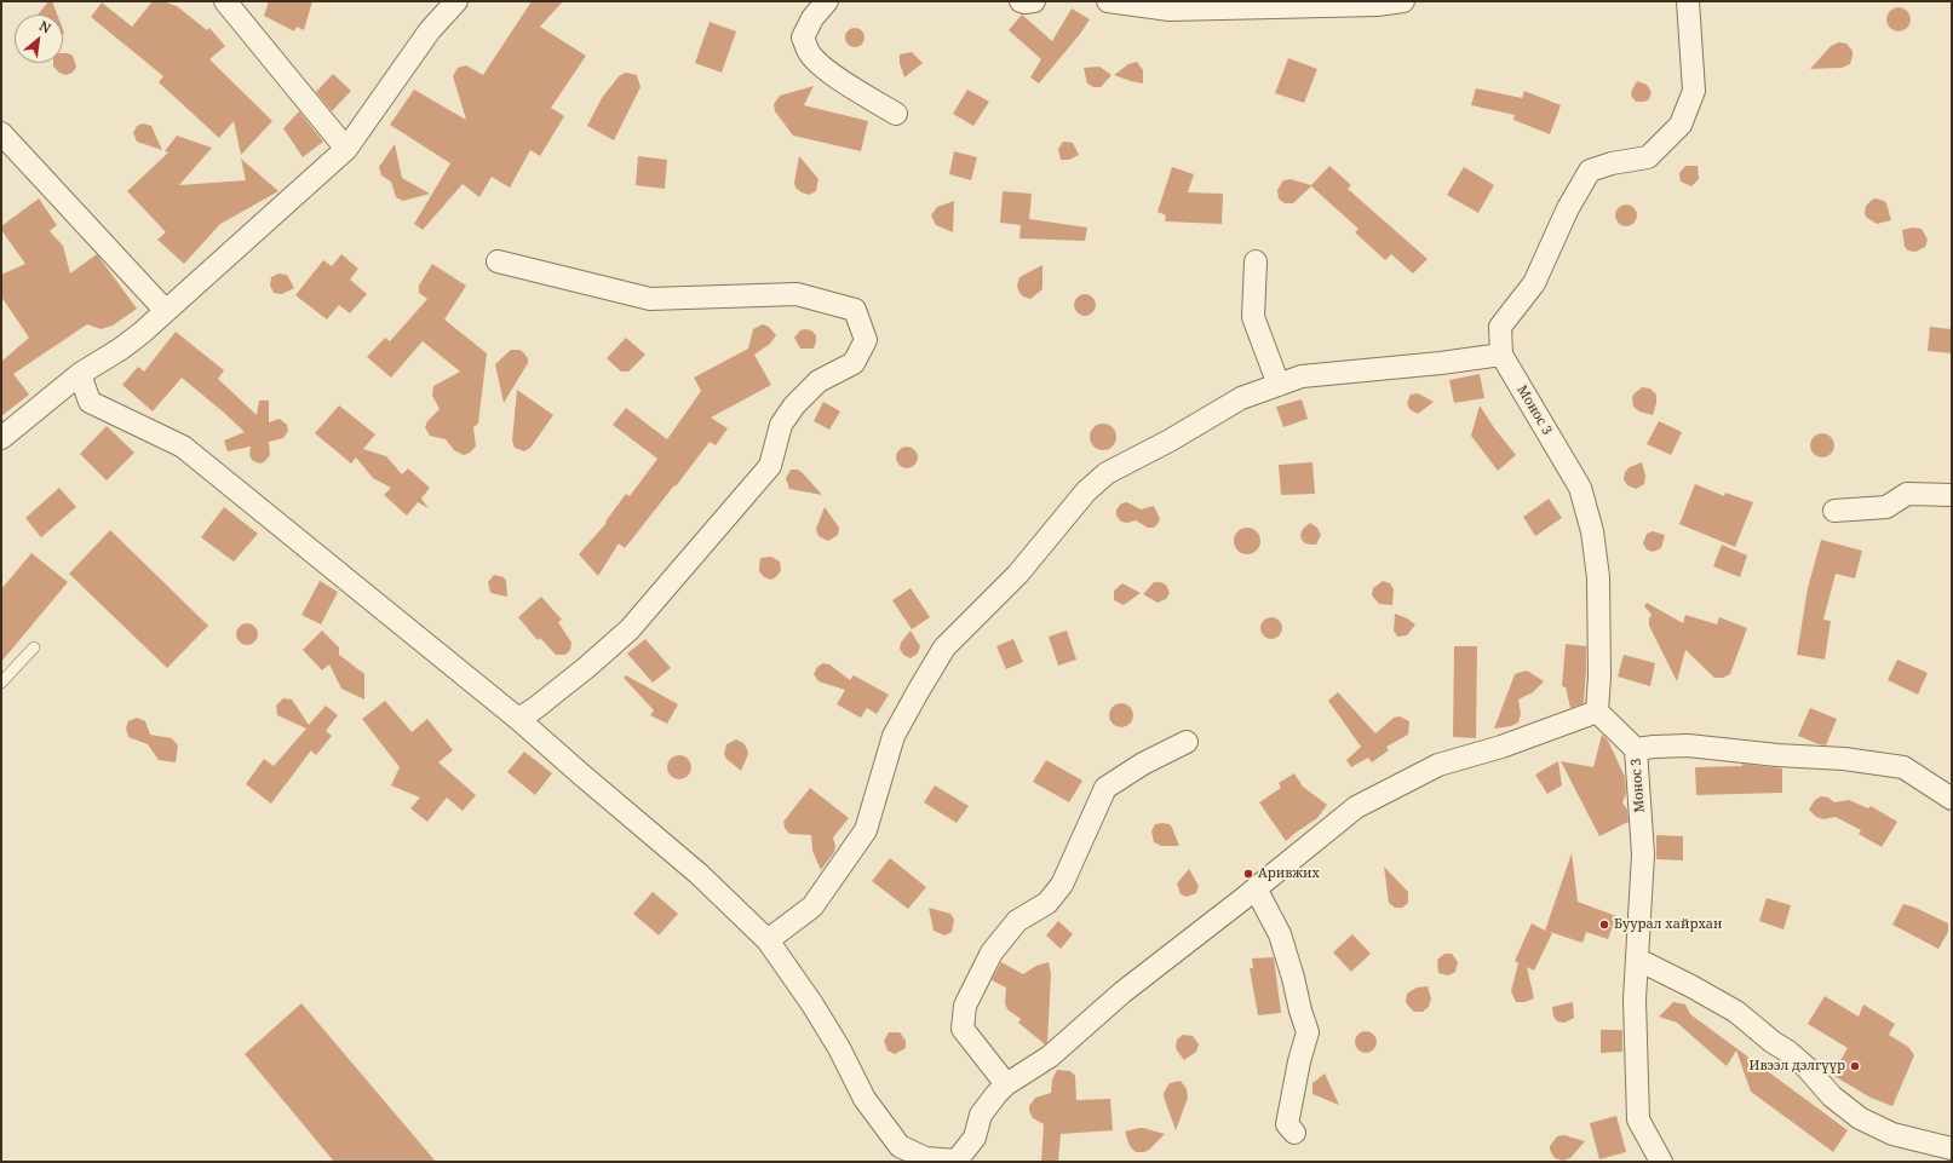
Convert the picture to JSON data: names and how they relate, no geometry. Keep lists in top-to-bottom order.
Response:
{
  "streets": {
    "street": ["Монос 3"]
  },
  "places": ["Аривжих", "Буурал хайрхан", "Ивээл дэлгүүр"],
  "north": "top right"
}
